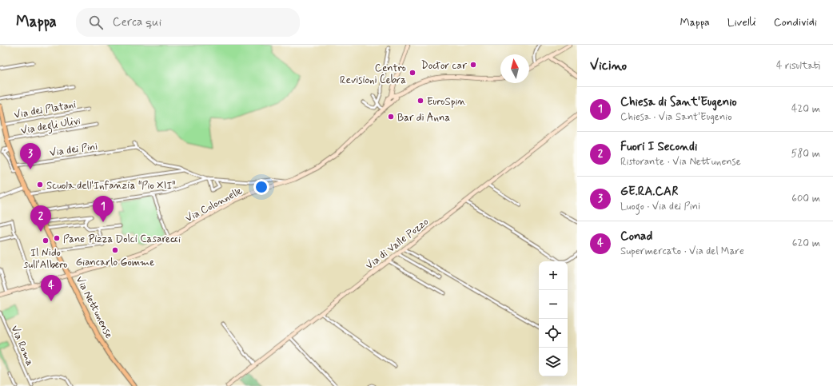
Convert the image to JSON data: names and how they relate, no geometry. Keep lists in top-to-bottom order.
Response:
{
  "streets": {
    "main road": ["Via Colonnelle", "Via di Valle Pozzo", "Via Nettunense"],
    "street": [
      "Via dei Platani",
      "Via degli Ulivi",
      "Via dei Pini",
      "Via Roma"
    ]
  },
  "crossings": [
    ["Via dei Platani", "Via Nettunense"],
    ["Via degli Ulivi", "Via Nettunense"],
    ["Via dei Pini", "Via Nettunense"],
    ["Via Colonnelle", "Via Nettunense"]
  ],
  "places": [
    "Doctor car",
    "Centro Revisioni Cebra",
    "EuroSpin",
    "Bar di Anna",
    "Scuola dell'Infanzia \"Pio XII\"",
    "Pane Pizza Dolci Casarecci",
    "Il Nido sull'Albero",
    "Giancarlo Gomme"
  ],
  "north": "top",
  "page": {
    "header": "Mappa",
    "search": "Cerca qui",
    "nav": ["Mappa", "Livelli", "Condividi"],
    "heading": ["Vicino", "4 risultati"],
    "list": [
      {
        "mark": "1",
        "name": "Chiesa di Sant'Eugenio",
        "note": "Chiesa · Via Sant'Eugenio",
        "value": "420 m"
      },
      {
        "mark": "2",
        "name": "Fuori I Secondi",
        "note": "Ristorante · Via Nettunense",
        "value": "580 m"
      },
      {
        "mark": "3",
        "name": "GE.RA.CAR",
        "note": "Luogo · Via dei Pini",
        "value": "600 m"
      },
      {
        "mark": "4",
        "name": "Conad",
        "note": "Supermercato · Via del Mare",
        "value": "620 m"
      }
    ],
    "pins": [
      "3",
      "1",
      "2",
      "4"
    ],
    "map_buttons": ["+", "−"]
  }
}
